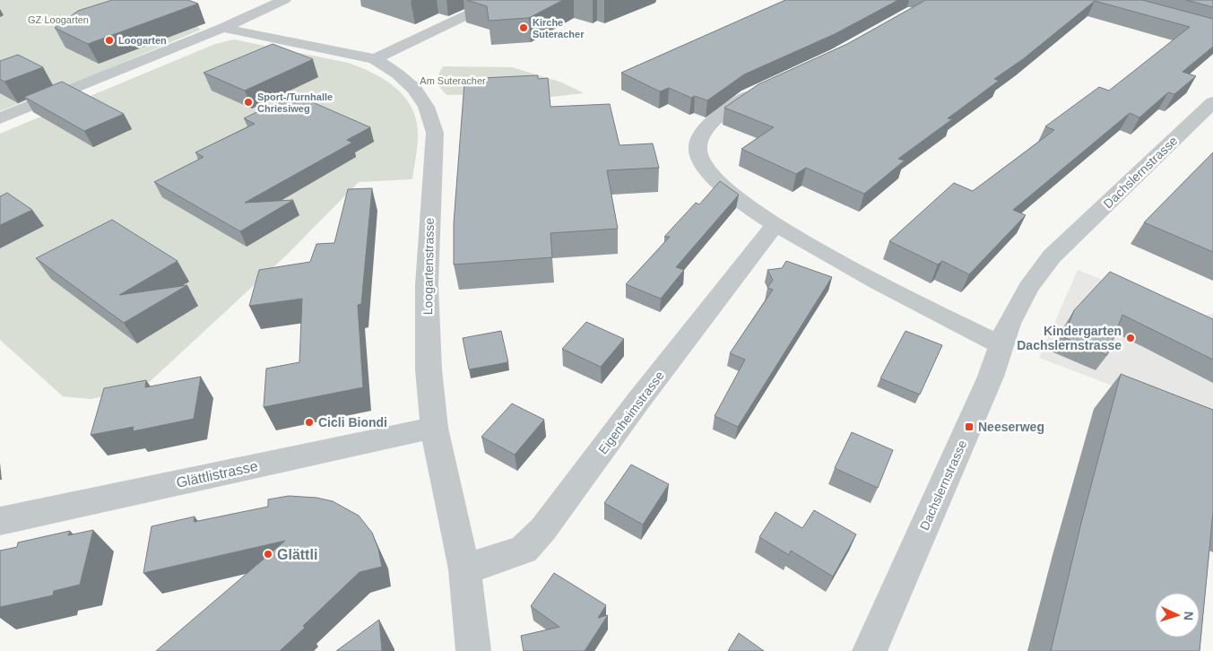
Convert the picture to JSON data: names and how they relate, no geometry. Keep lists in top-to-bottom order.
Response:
{
  "streets": {
    "street": [
      "Dachslernstrasse",
      "Loogartenstrasse",
      "Eigenheimstrasse",
      "Glättlistrasse"
    ]
  },
  "crossings": [
    ["Loogartenstrasse", "Eigenheimstrasse"],
    ["Loogartenstrasse", "Glättlistrasse"]
  ],
  "parks": ["GZ Loogarten", "Am Suteracher"],
  "places": {
    "other": [
      "Kirche Suteracher",
      "Loogarten",
      "Sport-/Turnhalle Chriesiweg",
      "Kindergarten Dachslernstrasse",
      "Cicli Biondi",
      "Glättli"
    ],
    "transit": ["Neeserweg"]
  },
  "north": "right"
}
